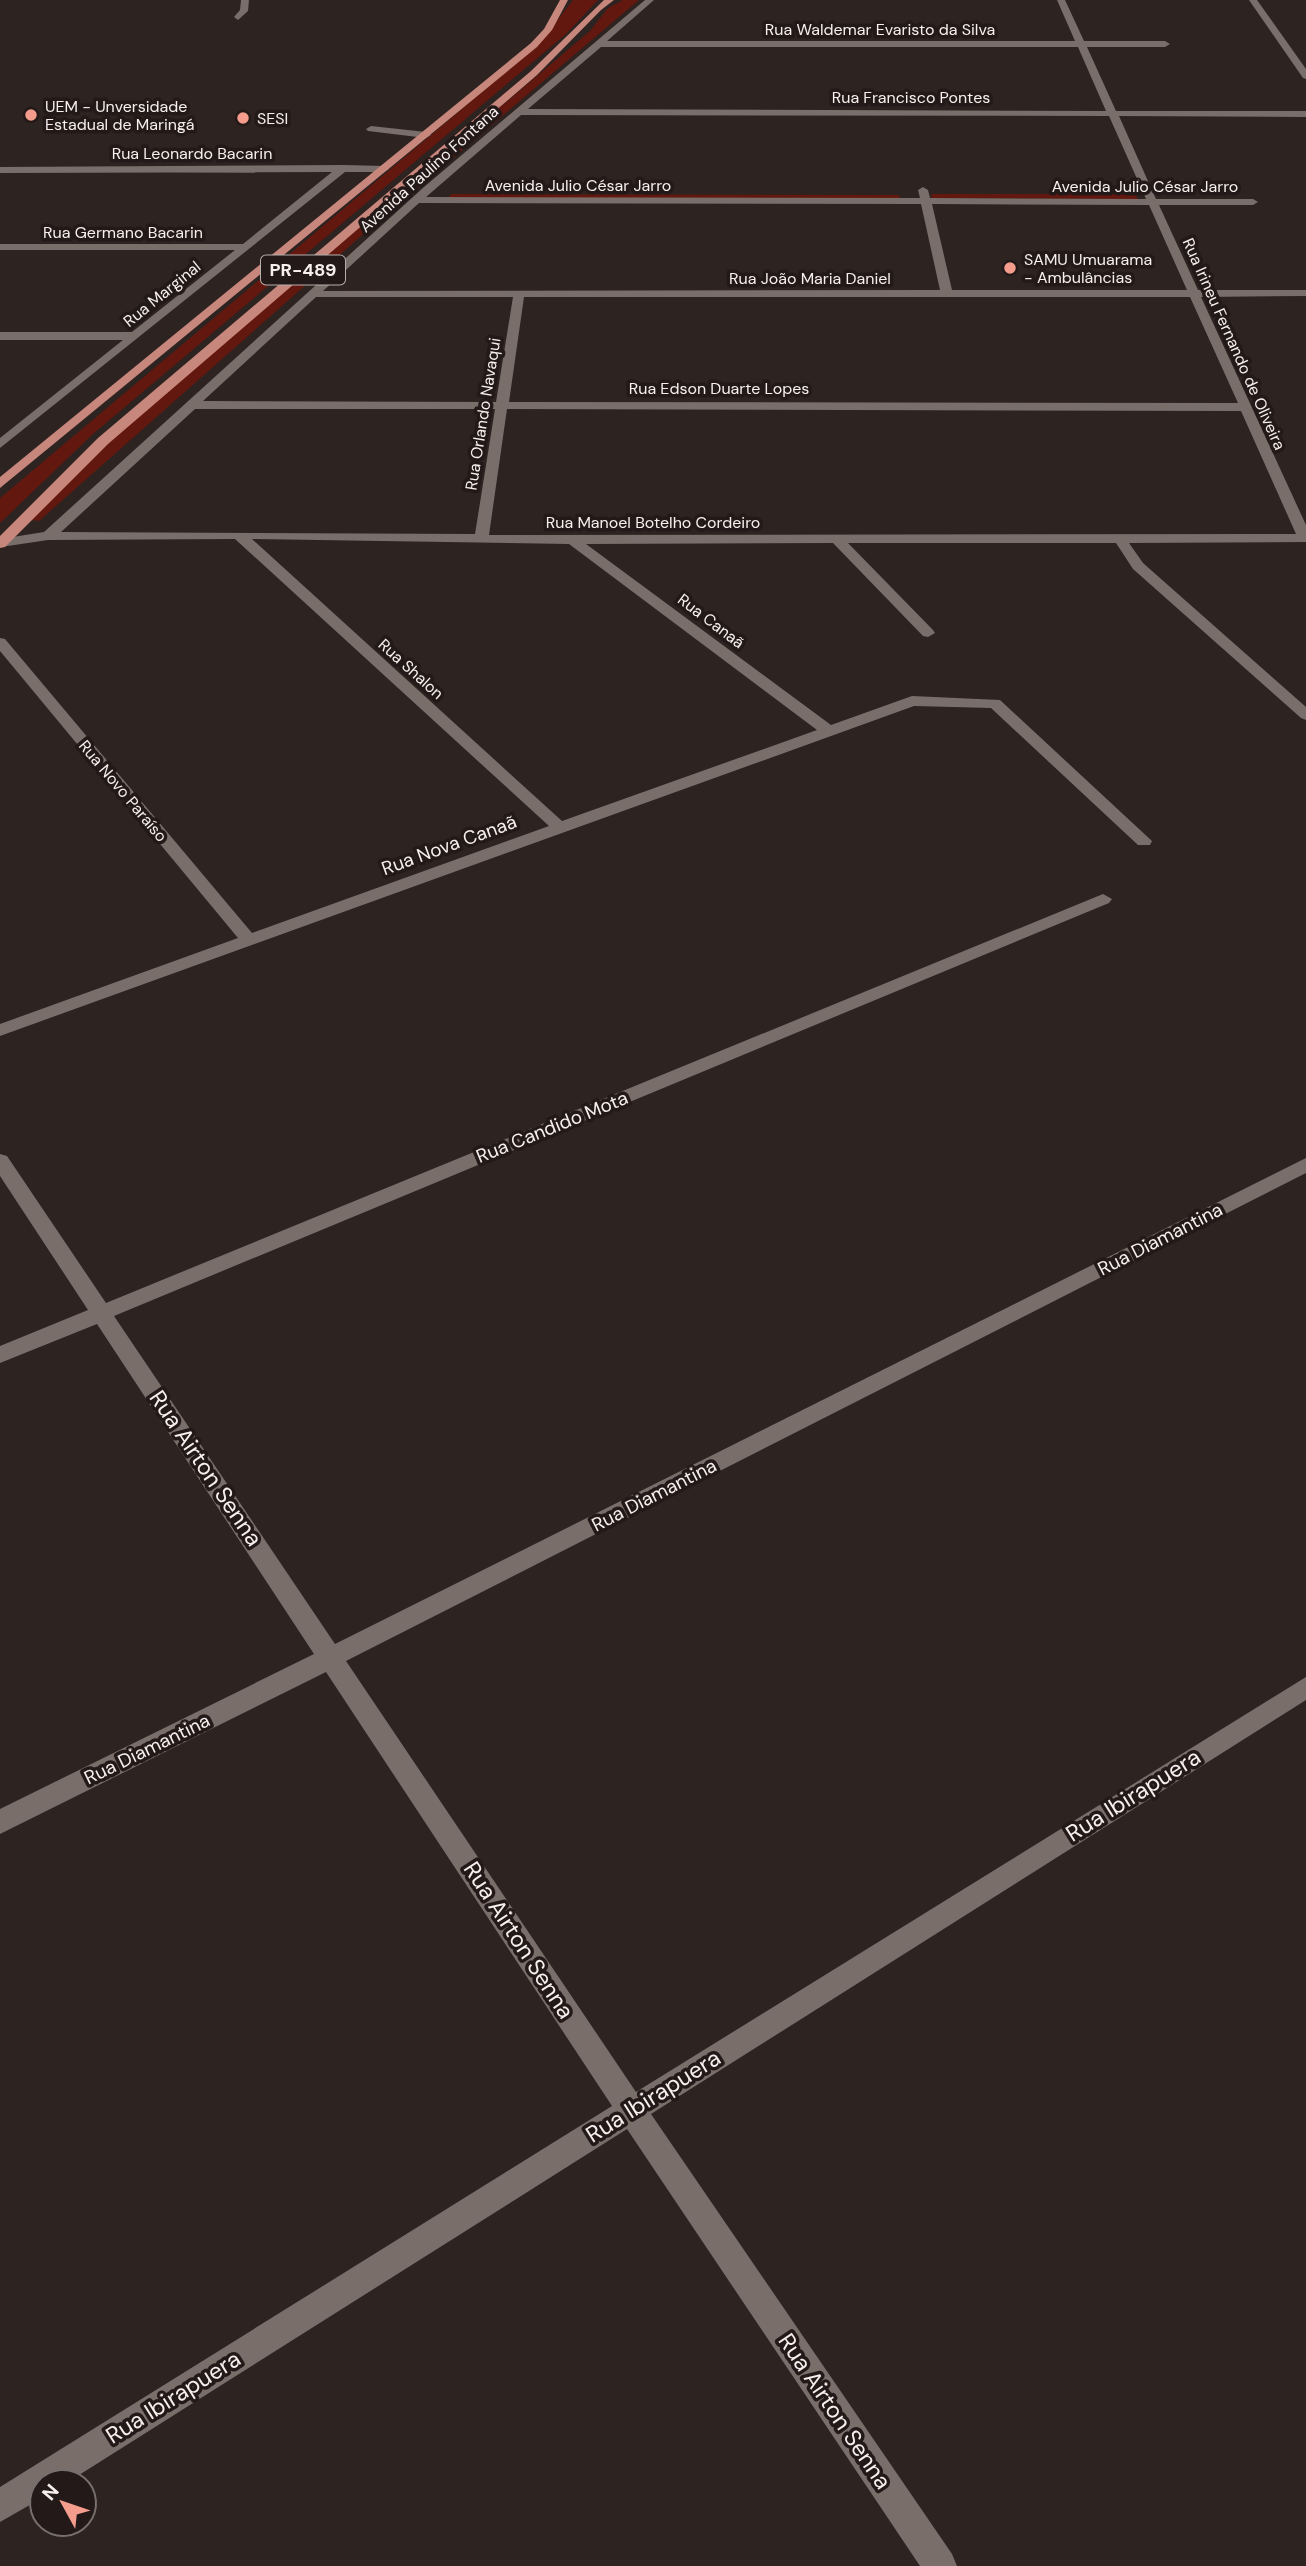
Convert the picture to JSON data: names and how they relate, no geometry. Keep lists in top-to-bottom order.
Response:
{
  "streets": {
    "main road": ["PR-489"],
    "street": [
      "Rua Waldemar Evaristo da Silva",
      "Rua Francisco Pontes",
      "Rua Leonardo Bacarin",
      "Avenida Paulino Fontana",
      "Avenida Julio César Jarro",
      "Rua Germano Bacarin",
      "Rua João Maria Daniel",
      "Rua Marginal",
      "Rua Irineu Fernando de Oliveira",
      "Rua Edson Duarte Lopes",
      "Rua Orlando Navaqui",
      "Rua Manoel Botelho Cordeiro",
      "Rua Canaã",
      "Rua Shalon",
      "Rua Novo Paraíso",
      "Rua Nova Canaã",
      "Rua Candido Mota",
      "Rua Diamantina",
      "Rua Airton Senna",
      "Rua Ibirapuera"
    ]
  },
  "crossings": [
    ["Rua Waldemar Evaristo da Silva", "Avenida Paulino Fontana"],
    ["Rua Waldemar Evaristo da Silva", "Rua Irineu Fernando de Oliveira"],
    ["Rua Francisco Pontes", "Avenida Paulino Fontana"],
    ["Rua Francisco Pontes", "Rua Irineu Fernando de Oliveira"],
    ["Rua Leonardo Bacarin", "PR-489"],
    ["Rua Leonardo Bacarin", "Rua Marginal"],
    ["Avenida Paulino Fontana", "Avenida Julio César Jarro"],
    ["Avenida Paulino Fontana", "Rua João Maria Daniel"],
    ["Avenida Paulino Fontana", "Rua Edson Duarte Lopes"],
    ["Avenida Paulino Fontana", "Rua Manoel Botelho Cordeiro"],
    ["Avenida Julio César Jarro", "Rua Irineu Fernando de Oliveira"],
    ["Rua Germano Bacarin", "Rua Marginal"],
    ["PR-489", "Rua Manoel Botelho Cordeiro"],
    ["Rua João Maria Daniel", "Rua Irineu Fernando de Oliveira"],
    ["Rua João Maria Daniel", "Rua Orlando Navaqui"],
    ["Rua Irineu Fernando de Oliveira", "Rua Edson Duarte Lopes"],
    ["Rua Irineu Fernando de Oliveira", "Rua Manoel Botelho Cordeiro"],
    ["Rua Edson Duarte Lopes", "Rua Orlando Navaqui"],
    ["Rua Orlando Navaqui", "Rua Manoel Botelho Cordeiro"],
    ["Rua Manoel Botelho Cordeiro", "Rua Canaã"],
    ["Rua Manoel Botelho Cordeiro", "Rua Shalon"],
    ["Rua Canaã", "Rua Nova Canaã"],
    ["Rua Shalon", "Rua Nova Canaã"],
    ["Rua Novo Paraíso", "Rua Nova Canaã"],
    ["Rua Candido Mota", "Rua Airton Senna"],
    ["Rua Diamantina", "Rua Airton Senna"],
    ["Rua Airton Senna", "Rua Ibirapuera"]
  ],
  "places": ["UEM - Unversidade Estadual de Maringá", "SESI", "SAMU Umuarama - Ambulâncias"],
  "north": "top left"
}
